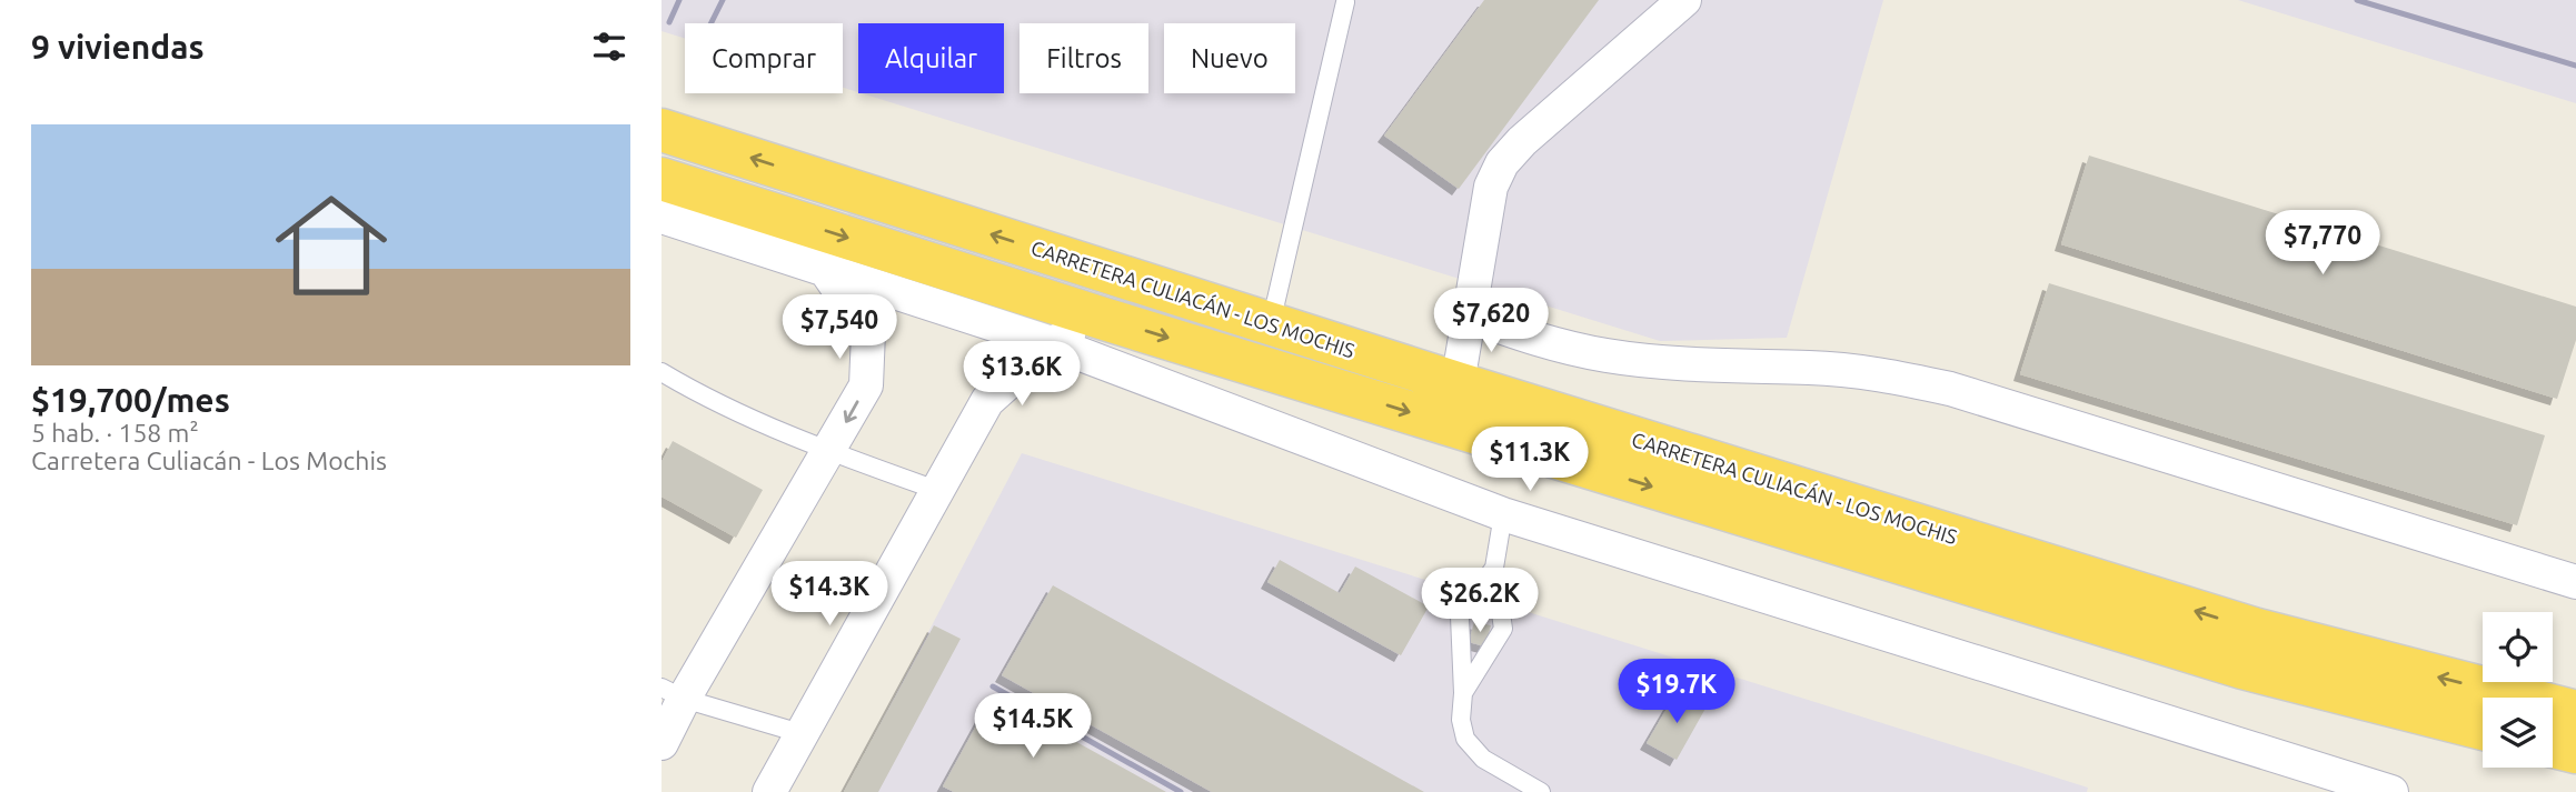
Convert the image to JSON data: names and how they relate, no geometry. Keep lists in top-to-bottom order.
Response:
{
  "streets": {
    "highway": ["CARRETERA CULIACÁN - LOS MOCHIS"]
  },
  "page": {
    "heading": "9 viviendas",
    "chip": [
      "Comprar",
      "Alquilar",
      "Filtros",
      "Nuevo"
    ],
    "list": [
      {
        "name": "$19,700/mes",
        "note": "5 hab. · 158 m² · Carretera Culiacán - Los Mochis"
      }
    ],
    "price": [
      "$7,770",
      "$7,620",
      "$7,540",
      "$13.6K",
      "$11.3K",
      "$14.3K",
      "$26.2K",
      "$19.7K",
      "$14.5K"
    ]
  }
}
